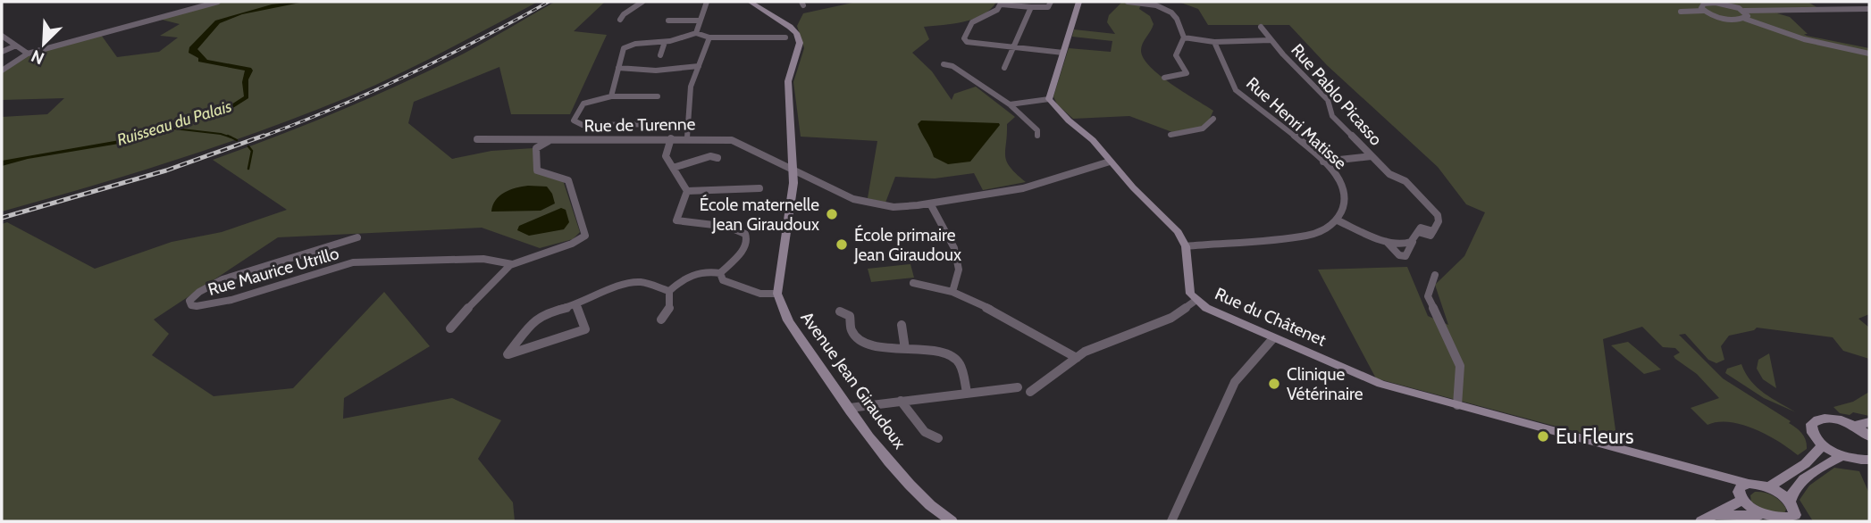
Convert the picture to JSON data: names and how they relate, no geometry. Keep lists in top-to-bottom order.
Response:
{
  "streets": {
    "street": [
      "Rue Pablo Picasso",
      "Rue Henri Matisse",
      "Rue de Turenne",
      "Rue Maurice Utrillo",
      "Rue du Châtenet",
      "Avenue Jean Giraudoux"
    ]
  },
  "water": ["Ruisseau du Palais"],
  "places": [
    "École maternelle Jean Giraudoux",
    "École primaire Jean Giraudoux",
    "Clinique Vétérinaire",
    "Eu Fleurs"
  ],
  "north": "bottom left"
}
